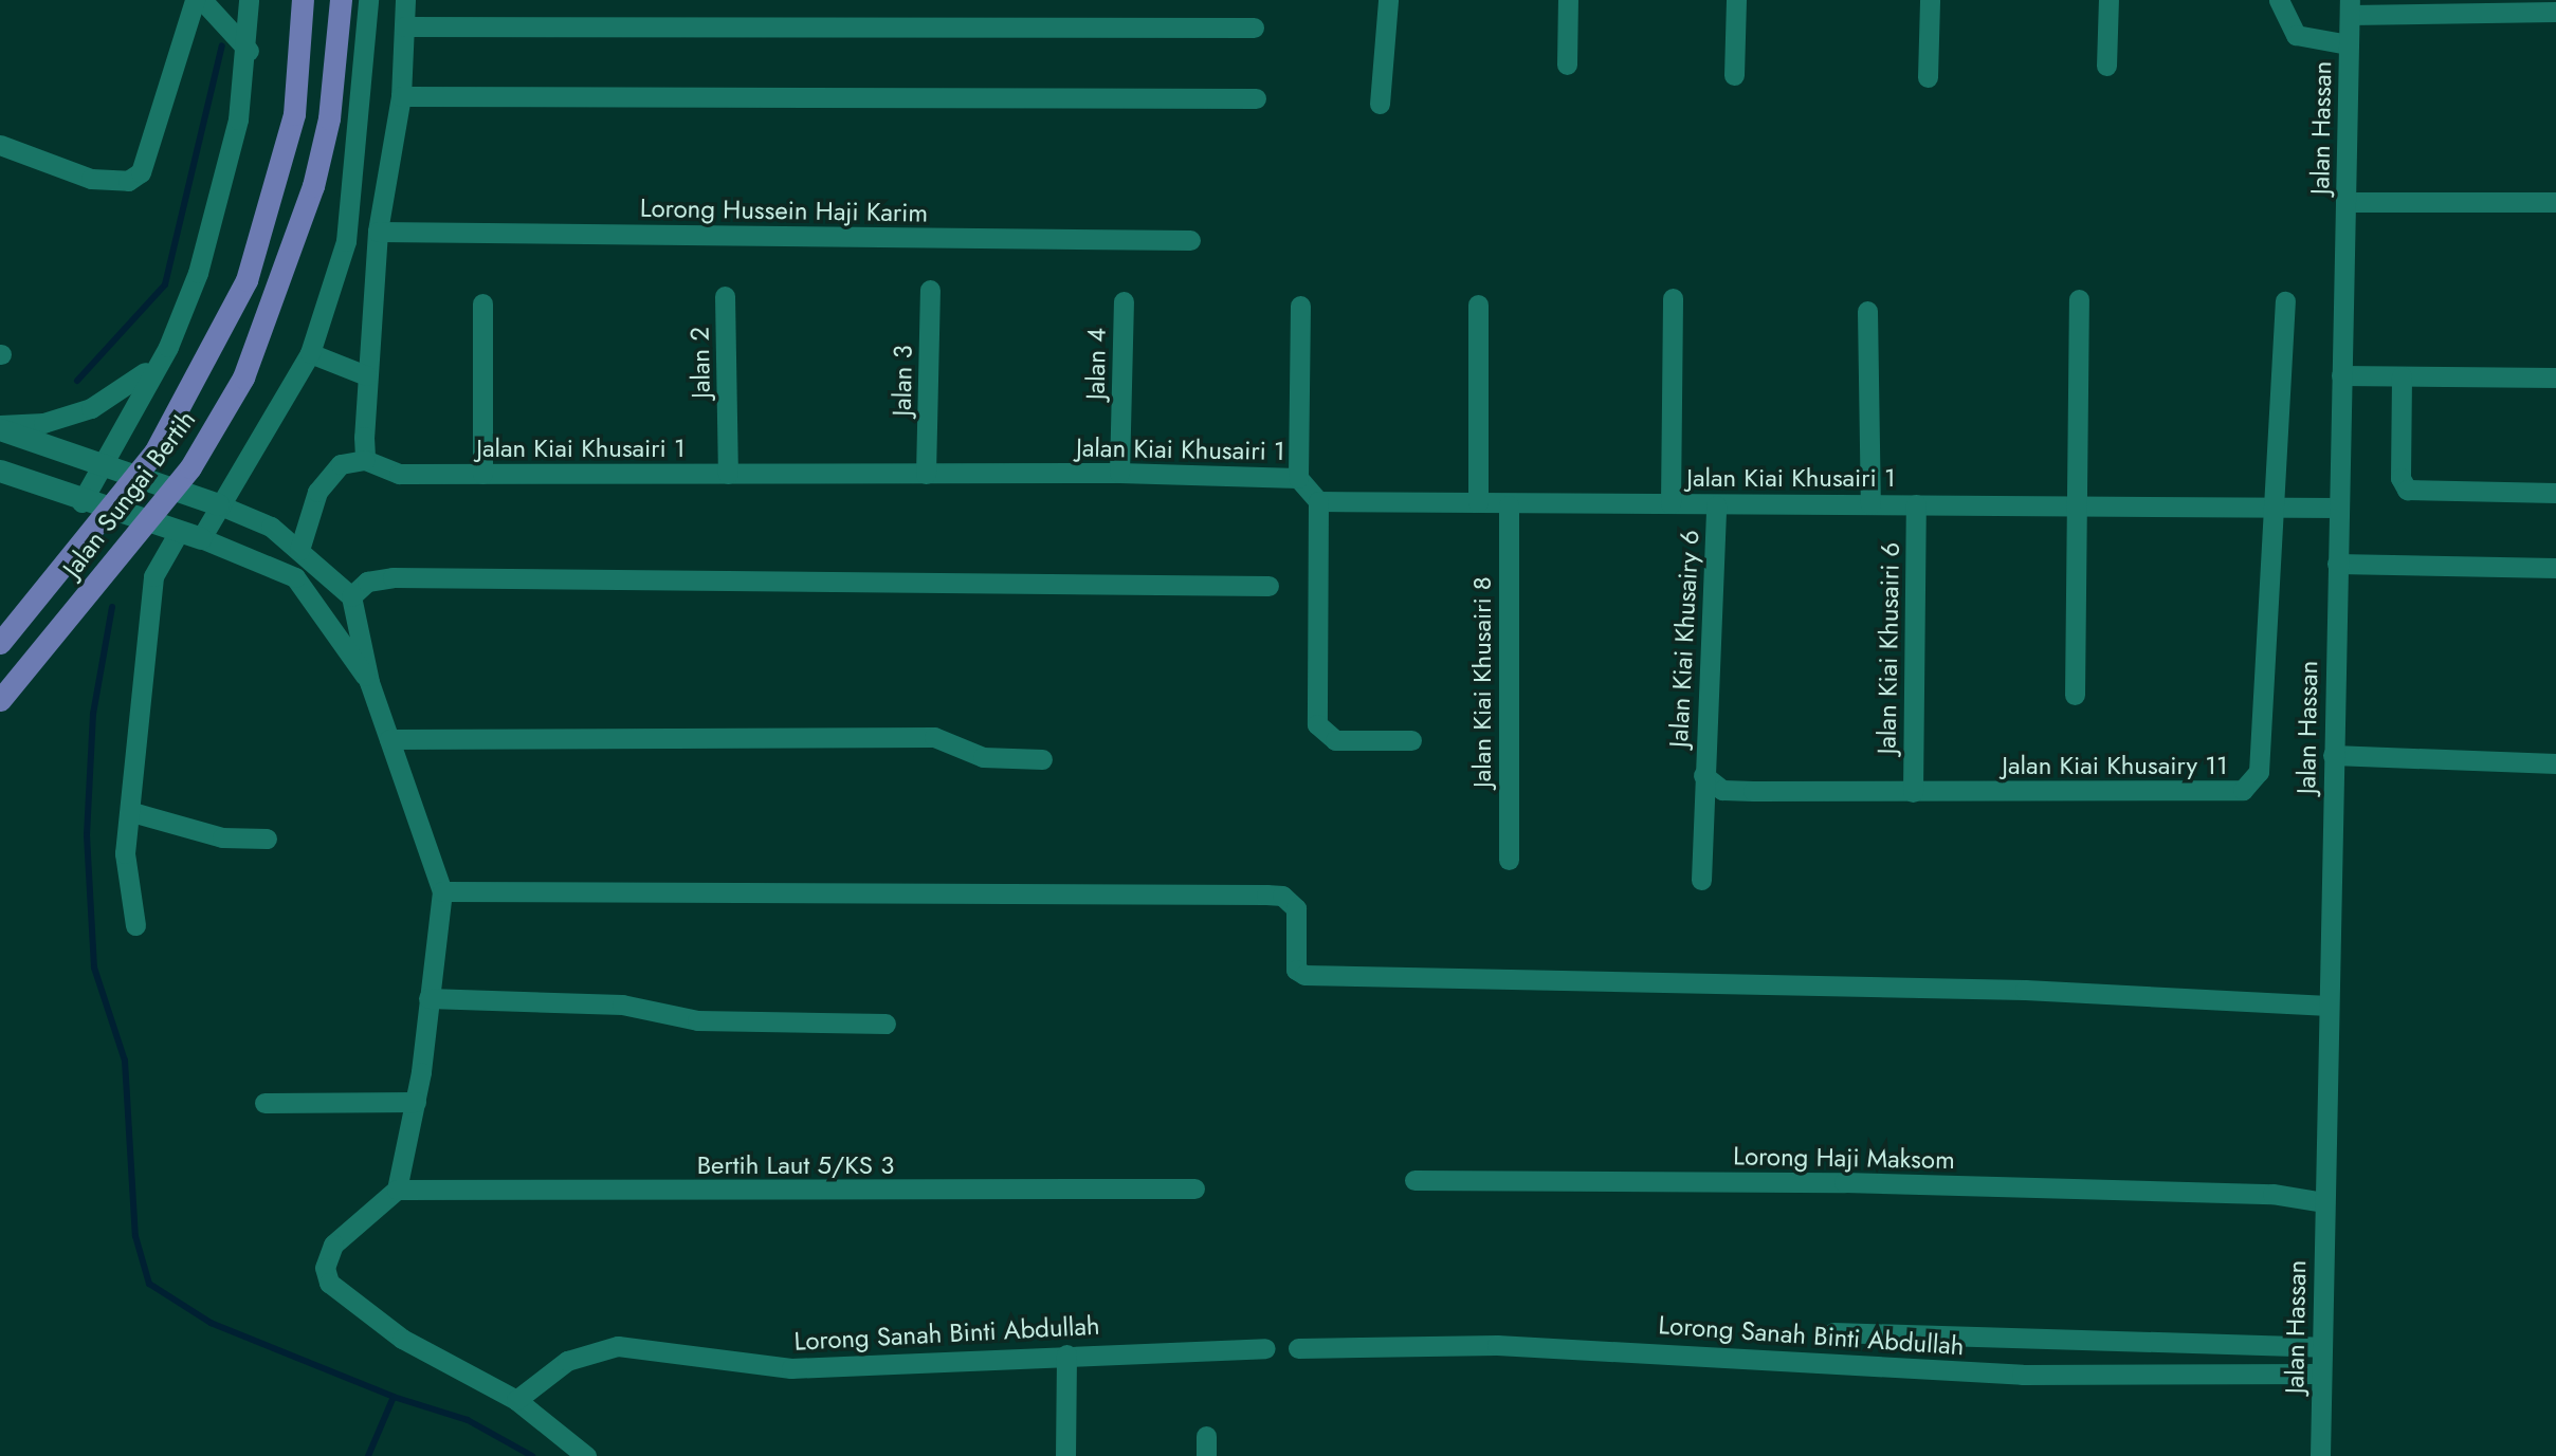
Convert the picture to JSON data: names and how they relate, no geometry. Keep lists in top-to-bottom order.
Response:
{
  "streets": {
    "main road": ["Jalan Sungai Bertih"],
    "street": [
      "Jalan Hassan",
      "Lorong Hussein Haji Karim",
      "Jalan 2",
      "Jalan 4",
      "Jalan 3",
      "Jalan Kiai Khusairi 1",
      "Jalan Kiai Khusairy 6",
      "Jalan Kiai Khusairi 6",
      "Jalan Kiai Khusairi 8",
      "Jalan Kiai Khusairy 11",
      "Lorong Haji Maksom",
      "Bertih Laut 5/KS 3",
      "Lorong Sanah Binti Abdullah"
    ]
  },
  "crossings": [
    ["Jalan Hassan", "Jalan Kiai Khusairi 1"],
    ["Jalan Hassan", "Lorong Haji Maksom"],
    ["Jalan Hassan", "Lorong Sanah Binti Abdullah"],
    ["Jalan 2", "Jalan Kiai Khusairi 1"],
    ["Jalan 4", "Jalan Kiai Khusairi 1"],
    ["Jalan 3", "Jalan Kiai Khusairi 1"],
    ["Jalan Kiai Khusairi 1", "Jalan Kiai Khusairy 6"],
    ["Jalan Kiai Khusairi 1", "Jalan Kiai Khusairi 6"],
    ["Jalan Kiai Khusairi 1", "Jalan Kiai Khusairi 8"],
    ["Jalan Kiai Khusairi 1", "Jalan Kiai Khusairy 11"],
    ["Jalan Kiai Khusairy 6", "Jalan Kiai Khusairy 11"],
    ["Jalan Kiai Khusairi 6", "Jalan Kiai Khusairy 11"]
  ]
}
